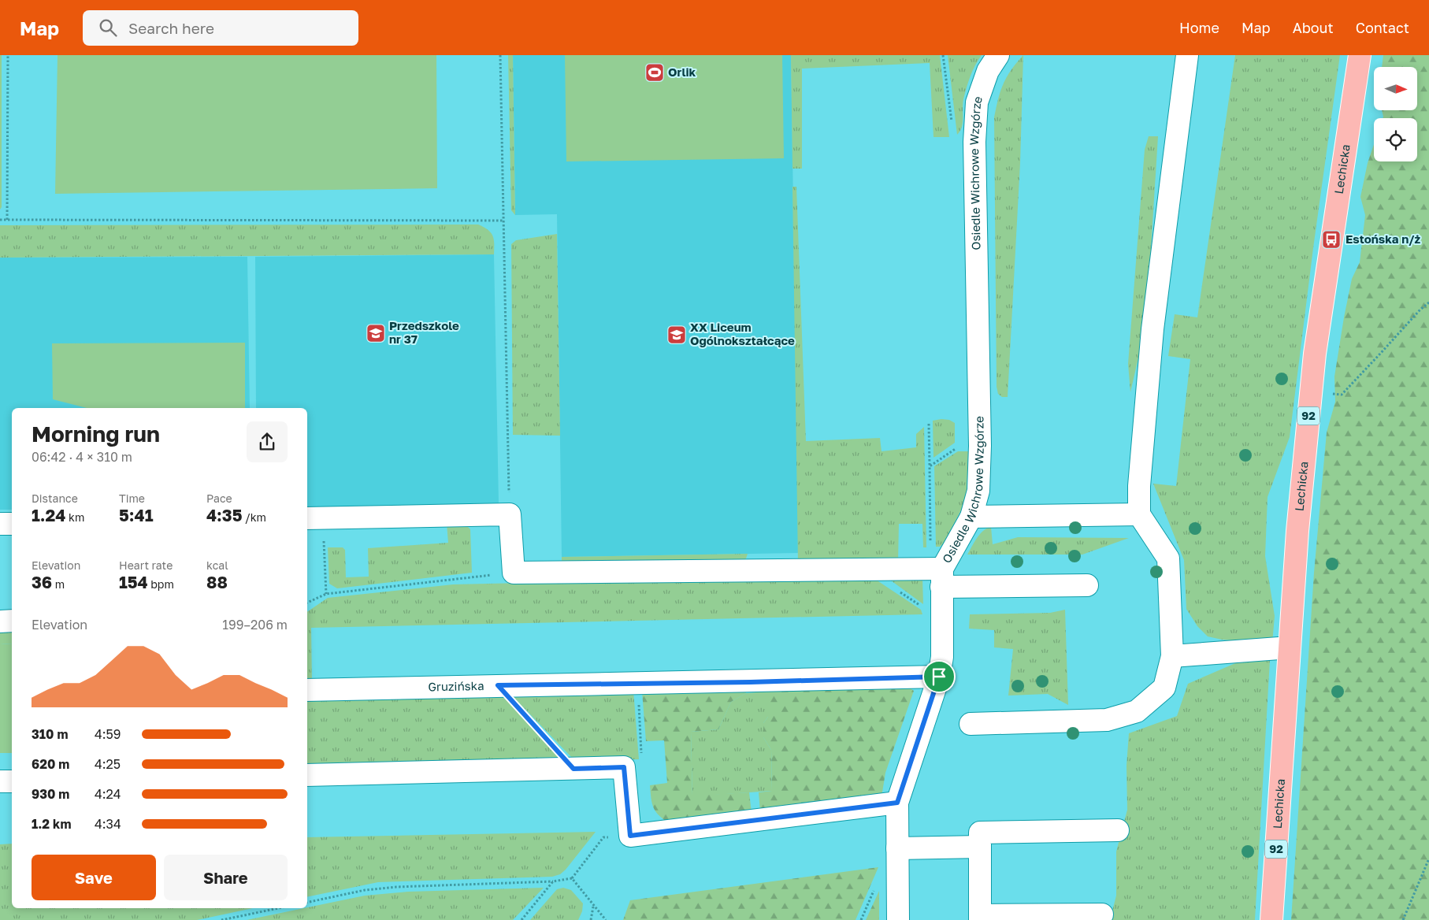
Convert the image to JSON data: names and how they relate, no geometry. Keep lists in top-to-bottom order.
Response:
{
  "streets": {
    "main road": ["Lechicka", "92"],
    "street": ["Osiedle Wichrowe Wzgórze", "Gruzińska"]
  },
  "crossings": [
    ["Osiedle Wichrowe Wzgórze", "Gruzińska"]
  ],
  "places": {
    "sports": ["Orlik"],
    "bus stop": ["Estońska n/ż"],
    "school or university": ["Przedszkole nr 37", "XX Liceum Ogólnokształcące"]
  },
  "north": "right",
  "page": {
    "header": "Map",
    "search": "Search here",
    "nav": [
      "Home",
      "Map",
      "About",
      "Contact"
    ],
    "heading": ["Morning run", "06:42 · 4 × 310 m"],
    "stats": [
      ["Distance", "1.24 km"],
      ["Time", "5:41"],
      ["Pace", "4:35 /km"],
      ["Elevation", "36 m"],
      ["Heart rate", "154 bpm"],
      ["kcal", "88"]
    ],
    "chart": ["Elevation", "199–206 m"],
    "list": [
      {
        "name": "310 m",
        "note": "4:59"
      },
      {
        "name": "620 m",
        "note": "4:25"
      },
      {
        "name": "930 m",
        "note": "4:24"
      },
      {
        "name": "1.2 km",
        "note": "4:34"
      }
    ],
    "buttons": ["Save", "Share"]
  }
}
